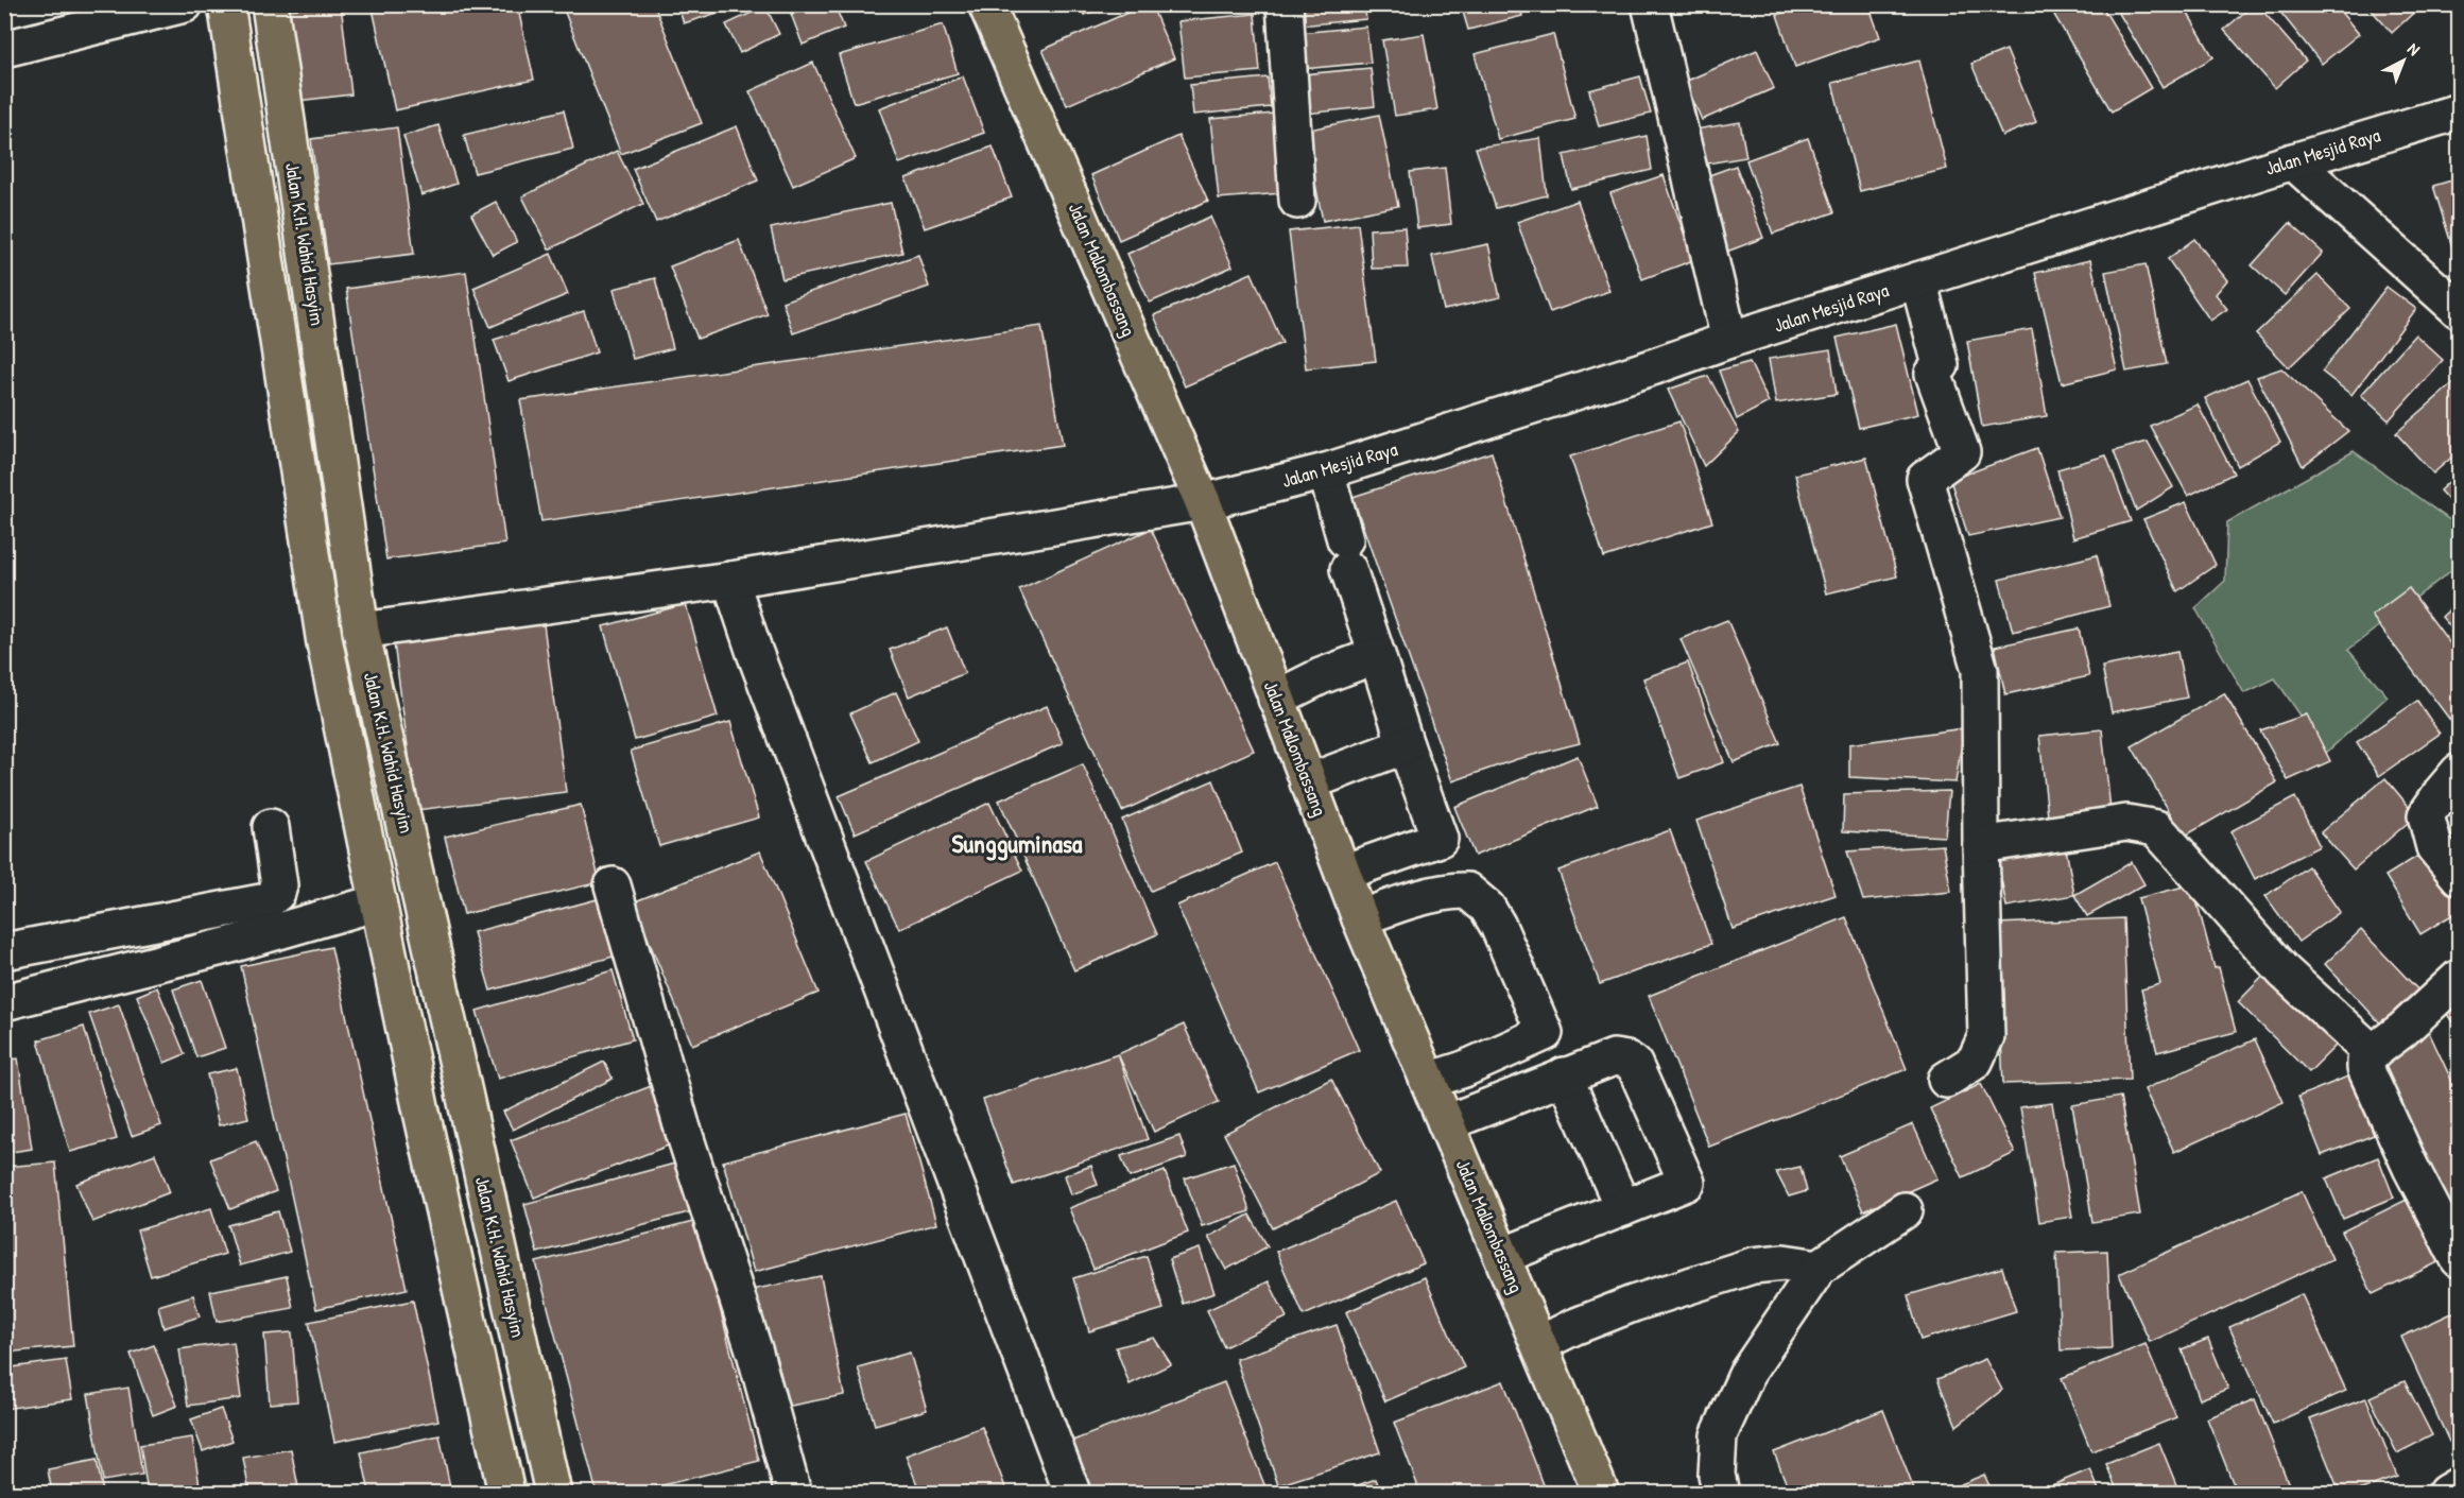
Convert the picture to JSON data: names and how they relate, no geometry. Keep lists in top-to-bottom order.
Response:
{
  "streets": {
    "highway": ["Jalan K.H. Wahid Hasyim", "Jalan Mallombassang"],
    "street": ["Jalan Mesjid Raya"]
  },
  "crossings": [
    ["Jalan Mesjid Raya", "Jalan K.H. Wahid Hasyim"],
    ["Jalan Mesjid Raya", "Jalan Mallombassang"]
  ],
  "districts": ["Sungguminasa"],
  "north": "top right"
}
